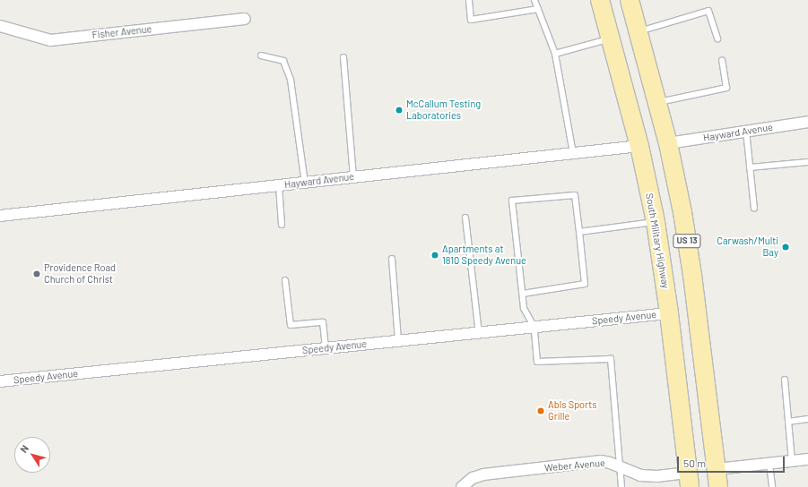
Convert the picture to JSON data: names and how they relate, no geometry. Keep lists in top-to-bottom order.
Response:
{
  "streets": {
    "main road": ["South Military Highway", "US 13"],
    "street": [
      "Fisher Avenue",
      "Hayward Avenue",
      "Speedy Avenue",
      "Weber Avenue"
    ]
  },
  "crossings": [
    ["Hayward Avenue", "South Military Highway"],
    ["Hayward Avenue", "US 13"],
    ["South Military Highway", "Speedy Avenue"],
    ["South Military Highway", "Weber Avenue"]
  ],
  "places": [
    "McCallum Testing Laboratories",
    "Carwash/Multi Bay",
    "Apartments at 1810 Speedy Avenue",
    "Providence Road Church of Christ",
    "Abls Sports Grille"
  ],
  "scale_bar": "50 m",
  "north": "top left"
}
